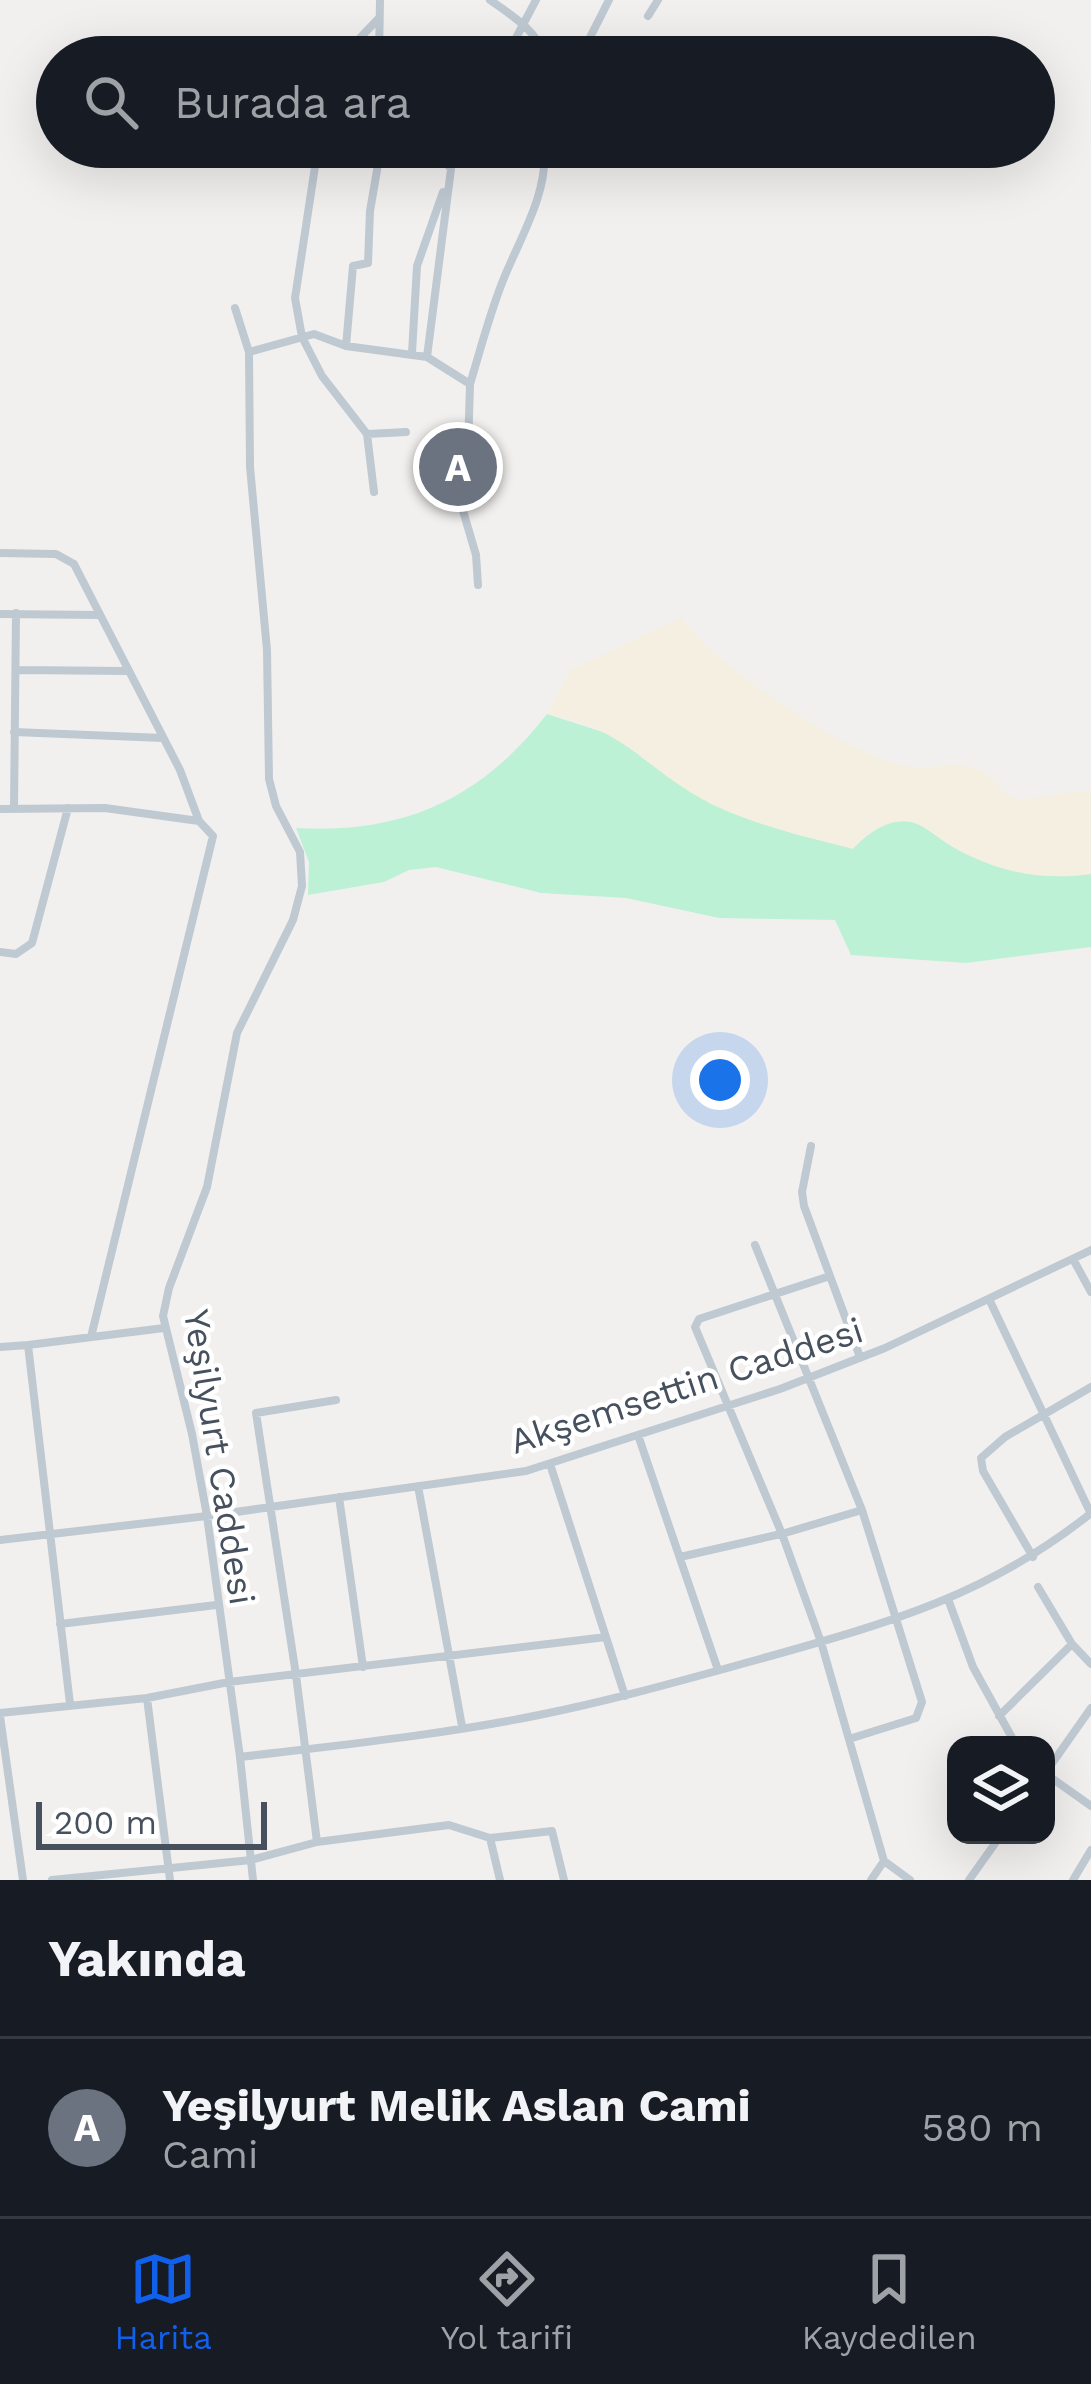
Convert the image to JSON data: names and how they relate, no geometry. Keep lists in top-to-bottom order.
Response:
{
  "streets": {
    "street": ["Akşemsettin Caddesi", "Yeşilyurt Caddesi"]
  },
  "crossings": [
    ["Akşemsettin Caddesi", "Yeşilyurt Caddesi"]
  ],
  "scale_bar": "200 m",
  "page": {
    "search": "Burada ara",
    "pins": "A",
    "scale": "200 m",
    "heading": "Yakında",
    "list": [
      {
        "mark": "A",
        "name": "Yeşilyurt Melik Aslan Cami",
        "note": "Cami",
        "value": "580 m"
      }
    ],
    "nav": ["Harita", "Yol tarifi", "Kaydedilen"]
  }
}
